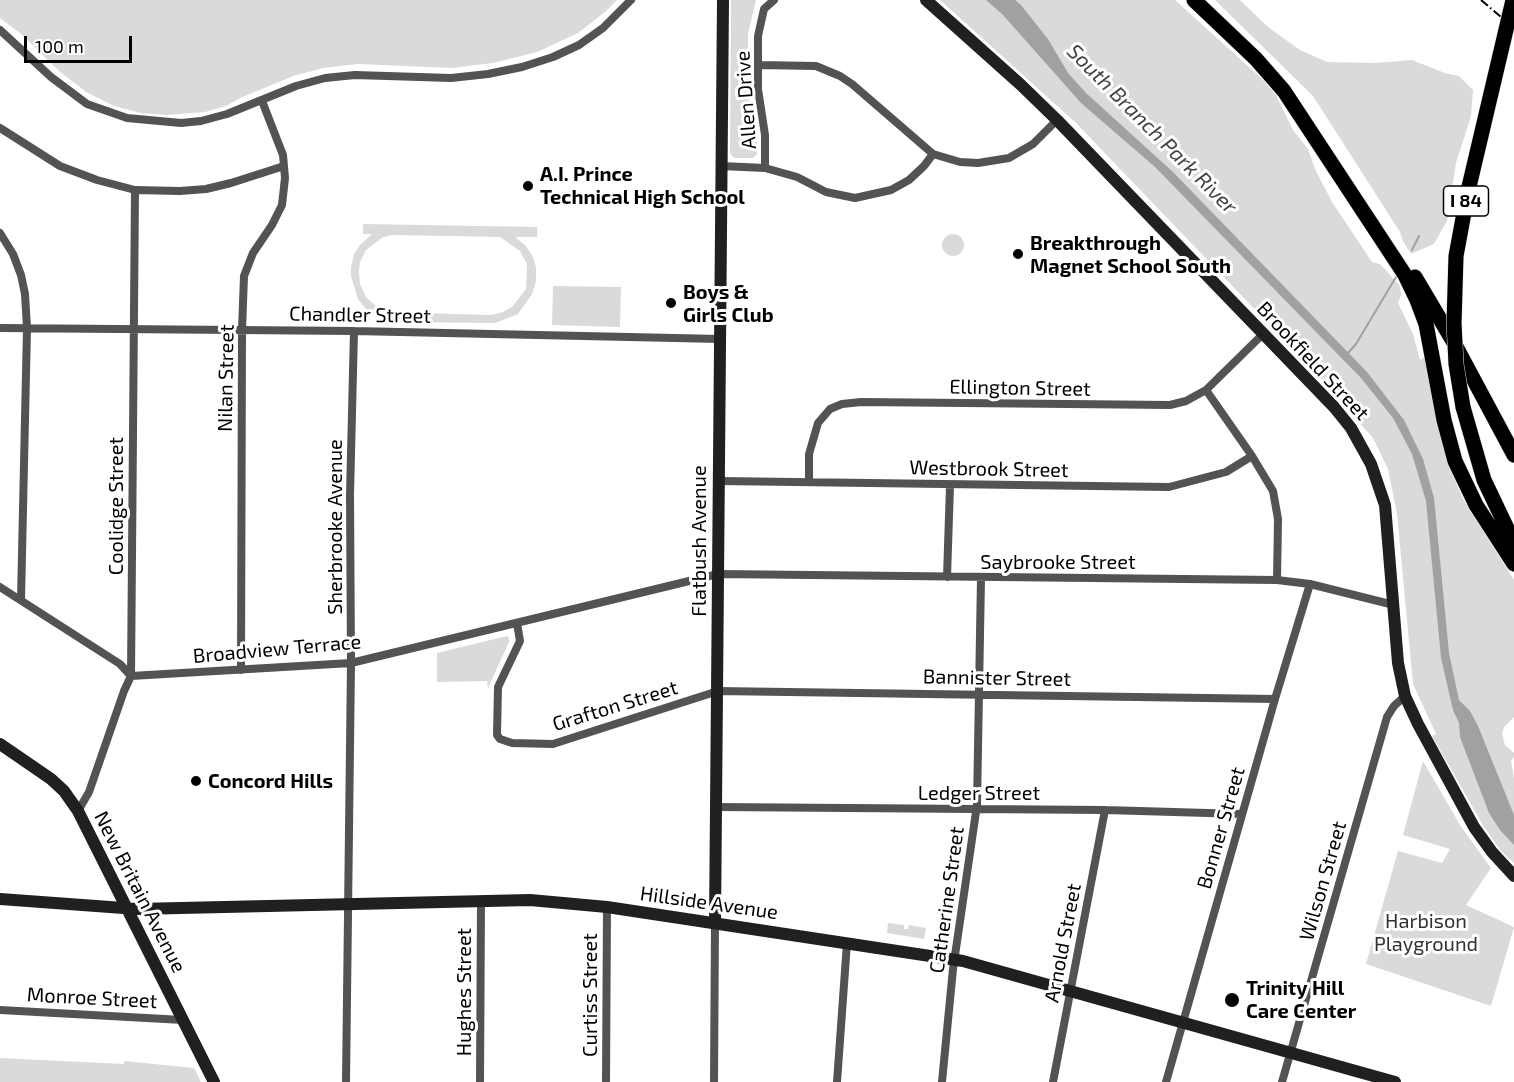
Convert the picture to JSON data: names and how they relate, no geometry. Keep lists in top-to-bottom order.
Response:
{
  "streets": {
    "highway": ["I 84"],
    "street": [
      "Allen Drive",
      "Chandler Street",
      "Brookfield Street",
      "Nilan Street",
      "Ellington Street",
      "Westbrook Street",
      "Coolidge Street",
      "Sherbrooke Avenue",
      "Flatbush Avenue",
      "Saybrooke Street",
      "Broadview Terrace",
      "Bannister Street",
      "Grafton Street",
      "Ledger Street",
      "Bonner Street",
      "Wilson Street",
      "New Britain Avenue",
      "Catherine Street",
      "Hillside Avenue",
      "Arnold Street",
      "Hughes Street",
      "Curtiss Street",
      "Monroe Street"
    ]
  },
  "crossings": [
    ["Chandler Street", "Nilan Street"],
    ["Chandler Street", "Coolidge Street"],
    ["Chandler Street", "Sherbrooke Avenue"],
    ["Chandler Street", "Flatbush Avenue"],
    ["Brookfield Street", "Ellington Street"],
    ["Brookfield Street", "Saybrooke Street"],
    ["Brookfield Street", "Wilson Street"],
    ["Nilan Street", "Broadview Terrace"],
    ["Ellington Street", "Westbrook Street"],
    ["Westbrook Street", "Flatbush Avenue"],
    ["Coolidge Street", "Broadview Terrace"],
    ["Coolidge Street", "New Britain Avenue"],
    ["Sherbrooke Avenue", "Broadview Terrace"],
    ["Sherbrooke Avenue", "Hillside Avenue"],
    ["Flatbush Avenue", "Saybrooke Street"],
    ["Flatbush Avenue", "Broadview Terrace"],
    ["Flatbush Avenue", "Bannister Street"],
    ["Flatbush Avenue", "Grafton Street"],
    ["Flatbush Avenue", "Ledger Street"],
    ["Flatbush Avenue", "Hillside Avenue"],
    ["Saybrooke Street", "Broadview Terrace"],
    ["Saybrooke Street", "Bonner Street"],
    ["Saybrooke Street", "Catherine Street"],
    ["Broadview Terrace", "Grafton Street"],
    ["Bannister Street", "Grafton Street"],
    ["Bannister Street", "Bonner Street"],
    ["Bannister Street", "Catherine Street"],
    ["Ledger Street", "Bonner Street"],
    ["Ledger Street", "Catherine Street"],
    ["Ledger Street", "Arnold Street"],
    ["Bonner Street", "Hillside Avenue"],
    ["Wilson Street", "Hillside Avenue"],
    ["New Britain Avenue", "Hillside Avenue"],
    ["New Britain Avenue", "Monroe Street"],
    ["Catherine Street", "Hillside Avenue"],
    ["Hillside Avenue", "Arnold Street"],
    ["Hillside Avenue", "Hughes Street"],
    ["Hillside Avenue", "Curtiss Street"]
  ],
  "water": ["South Branch Park River"],
  "parks": ["Harbison Playground"],
  "places": [
    "A.I. Prince Technical High School",
    "Breakthrough Magnet School South",
    "Boys & Girls Club",
    "Concord Hills",
    "Trinity Hill Care Center"
  ],
  "scale_bar": "100 m"
}
